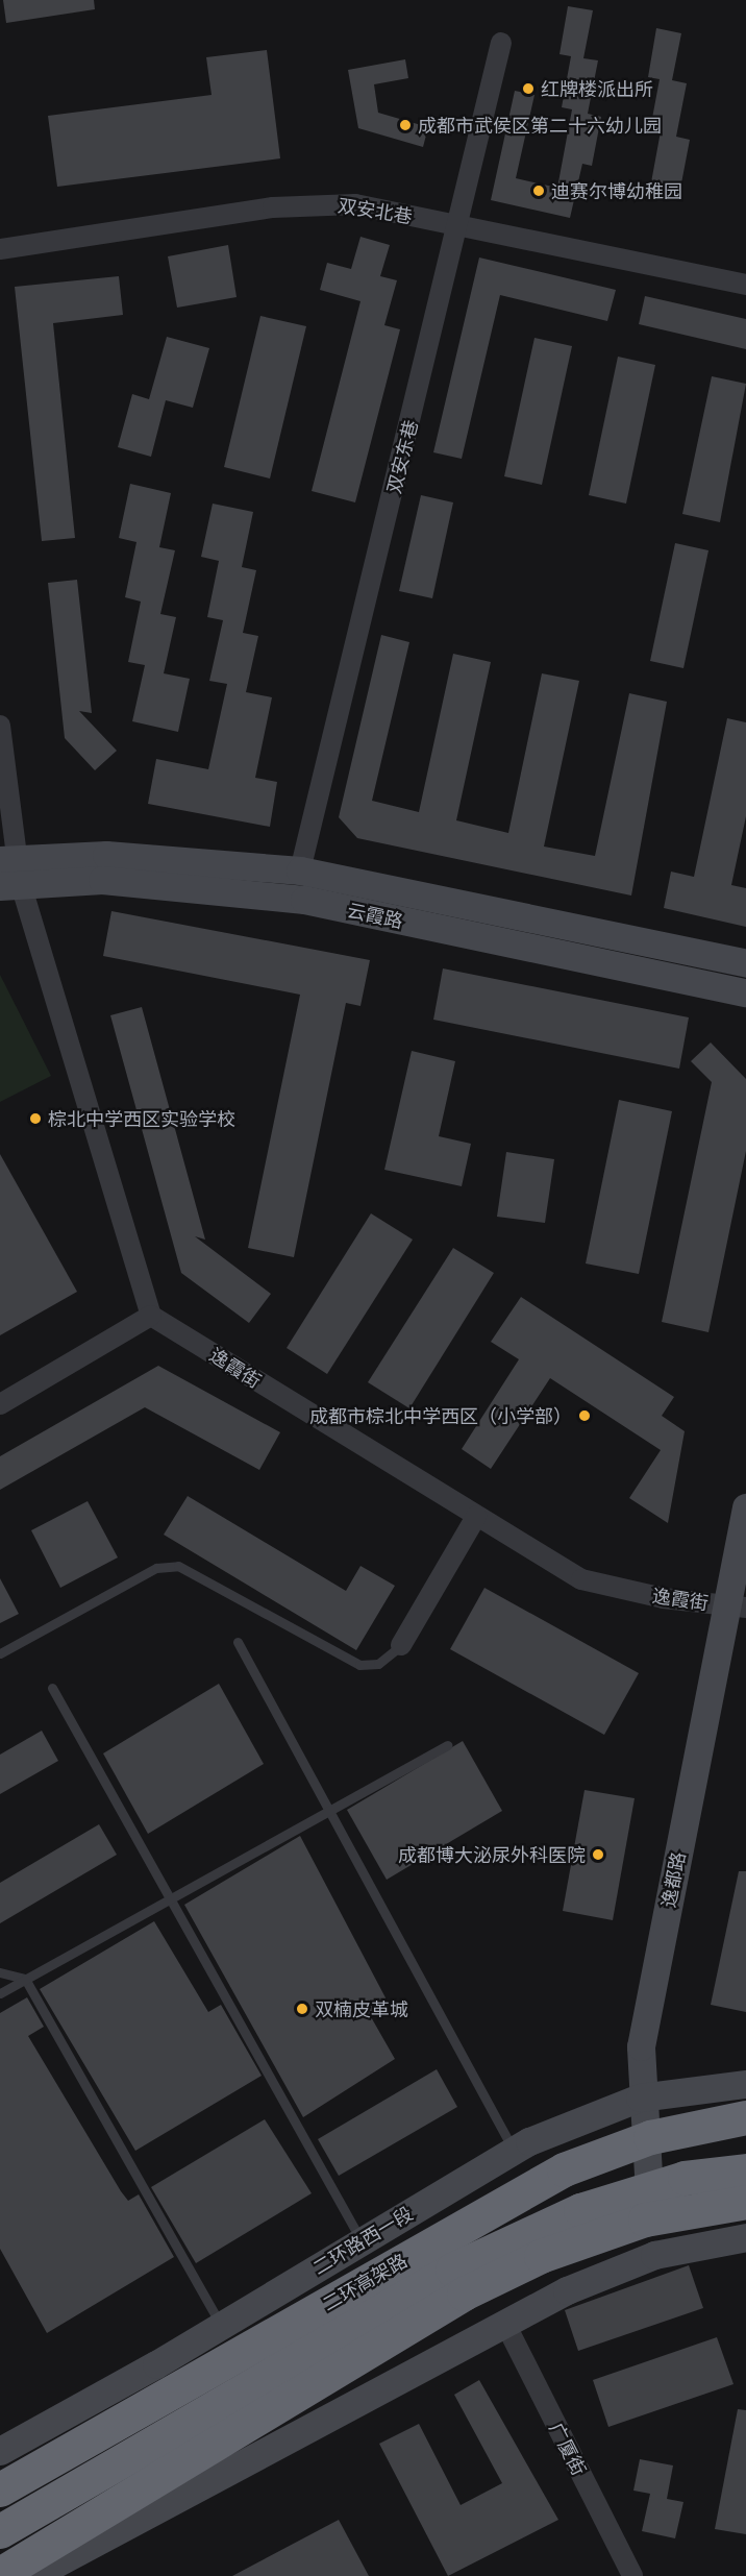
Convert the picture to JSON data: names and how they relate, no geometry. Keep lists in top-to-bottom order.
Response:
{
  "streets": {
    "highway": ["二环高架路"],
    "street": [
      "双安北巷",
      "双安东巷",
      "云霞路",
      "逸霞街",
      "逸都路",
      "二环路西一段",
      "广厦街"
    ]
  },
  "crossings": [
    ["双安北巷", "双安东巷"],
    ["逸霞街", "逸都路"],
    ["逸都路", "二环路西一段"]
  ],
  "places": [
    "红牌楼派出所",
    "成都市武侯区第二十六幼儿园",
    "迪赛尔博幼稚园",
    "棕北中学西区实验学校",
    "成都市棕北中学西区（小学部）",
    "成都博大泌尿外科医院",
    "双楠皮革城"
  ]
}
